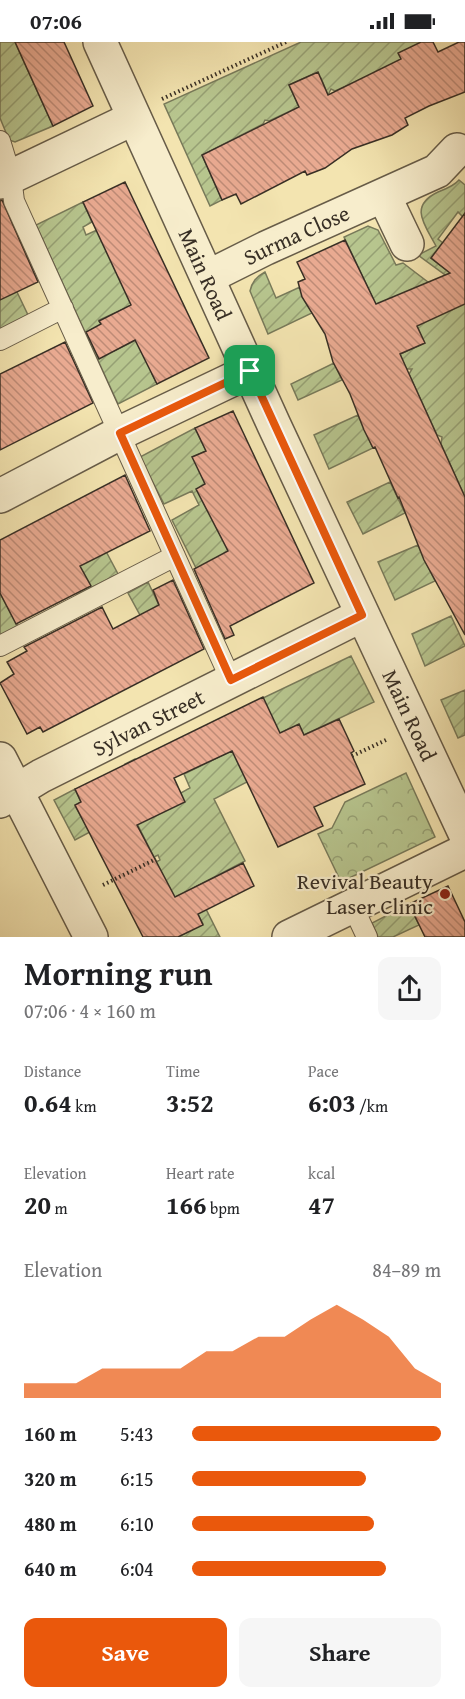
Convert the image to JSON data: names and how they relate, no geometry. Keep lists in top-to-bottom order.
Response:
{
  "streets": {
    "street": ["Surma Close", "Main Road", "Sylvan Street"]
  },
  "crossings": [
    ["Surma Close", "Main Road"],
    ["Main Road", "Sylvan Street"]
  ],
  "places": ["Revival Beauty Laser Clinic"],
  "page": {
    "status": "07:06",
    "heading": ["Morning run", "07:06 · 4 × 160 m"],
    "stats": [
      ["Distance", "0.64 km"],
      ["Time", "3:52"],
      ["Pace", "6:03 /km"],
      ["Elevation", "20 m"],
      ["Heart rate", "166 bpm"],
      ["kcal", "47"]
    ],
    "chart": ["Elevation", "84–89 m"],
    "list": [
      {
        "name": "160 m",
        "note": "5:43"
      },
      {
        "name": "320 m",
        "note": "6:15"
      },
      {
        "name": "480 m",
        "note": "6:10"
      },
      {
        "name": "640 m",
        "note": "6:04"
      }
    ],
    "buttons": ["Save", "Share"]
  }
}
